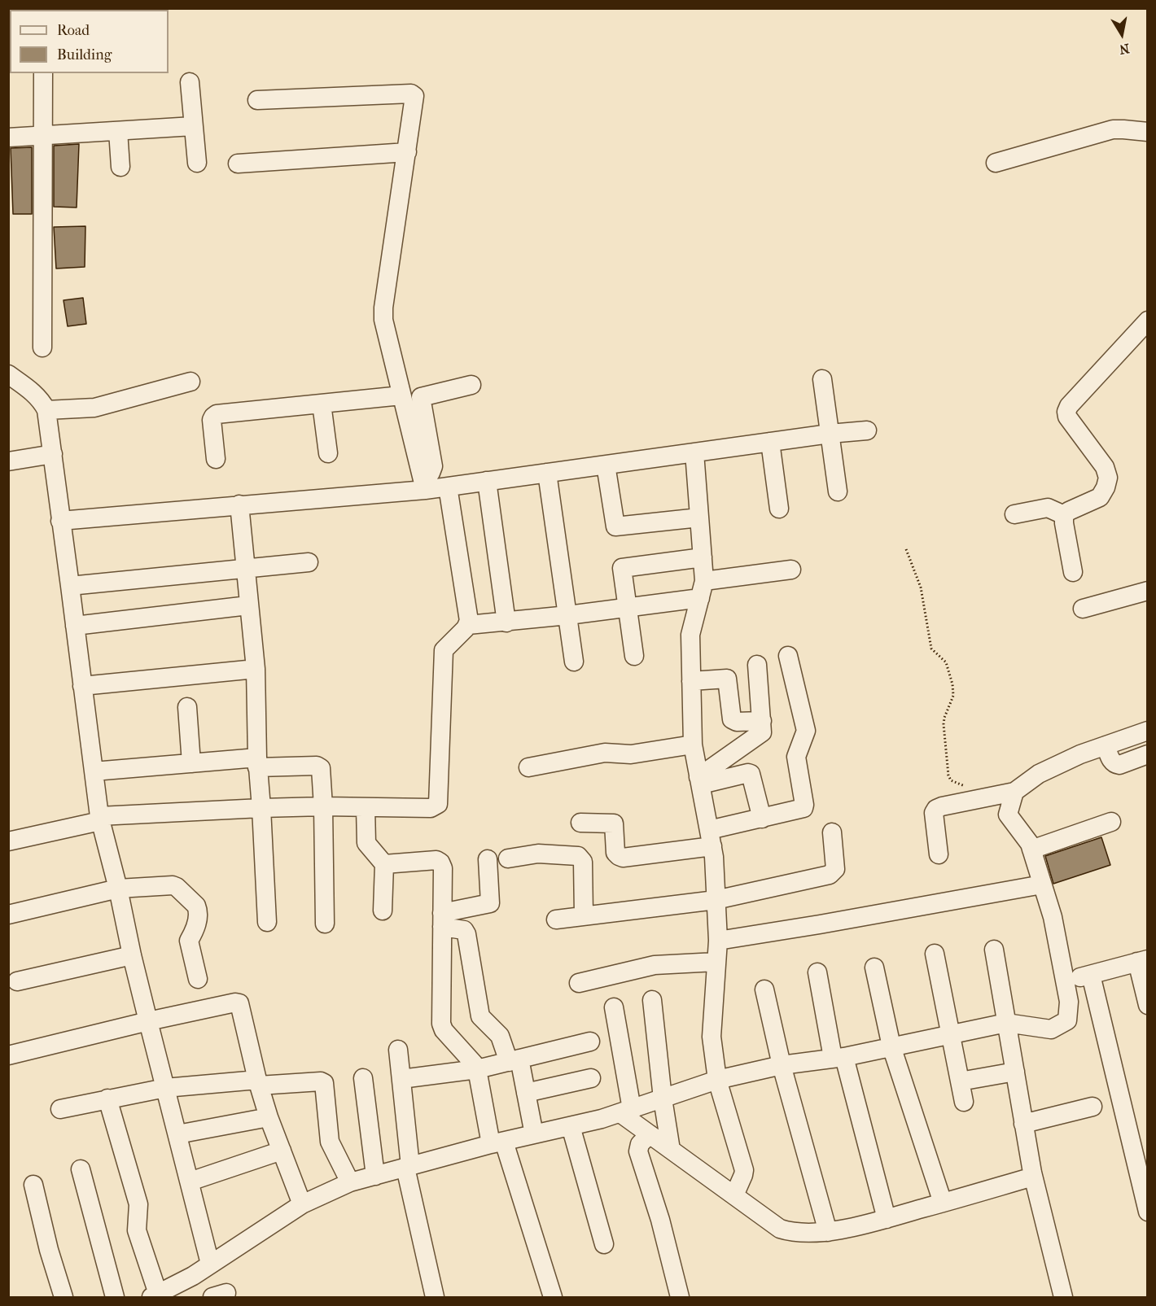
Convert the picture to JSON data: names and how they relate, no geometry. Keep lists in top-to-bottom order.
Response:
{
  "legend": ["Road", "Building"],
  "north": "bottom"
}
